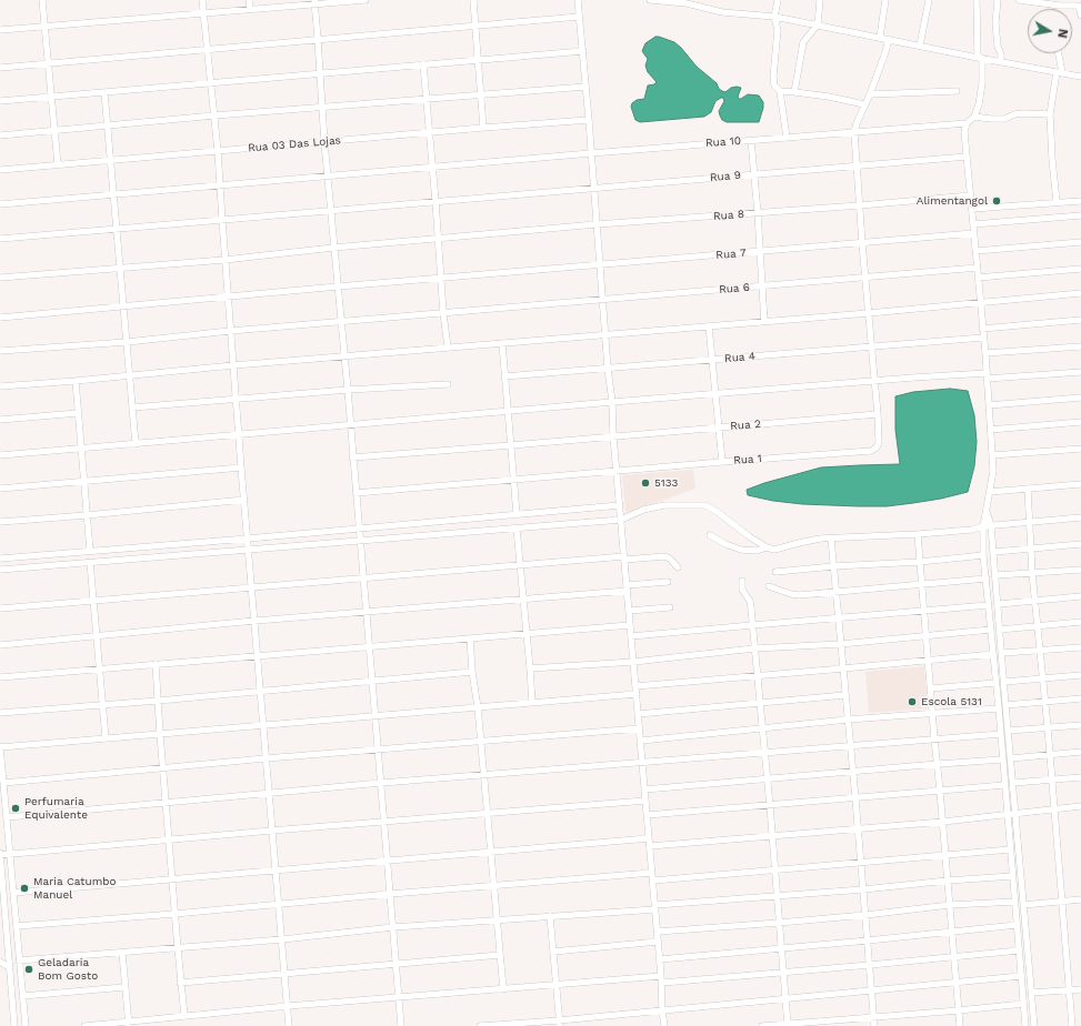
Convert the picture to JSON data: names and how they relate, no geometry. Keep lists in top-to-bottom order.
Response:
{
  "streets": {
    "street": [
      "Rua 10",
      "Rua 03 Das Lojas",
      "Rua 9",
      "Rua 8",
      "Rua 7",
      "Rua 6",
      "Rua 4",
      "Rua 2",
      "Rua 1"
    ]
  },
  "crossings": [
    ["Rua 2", "Rua 1"]
  ],
  "places": [
    "Alimentangol",
    "5133",
    "Escola 5131",
    "Perfumaria Equivalente",
    "Maria Catumbo Manuel",
    "Geladaria Bom Gosto"
  ],
  "north": "right"
}
